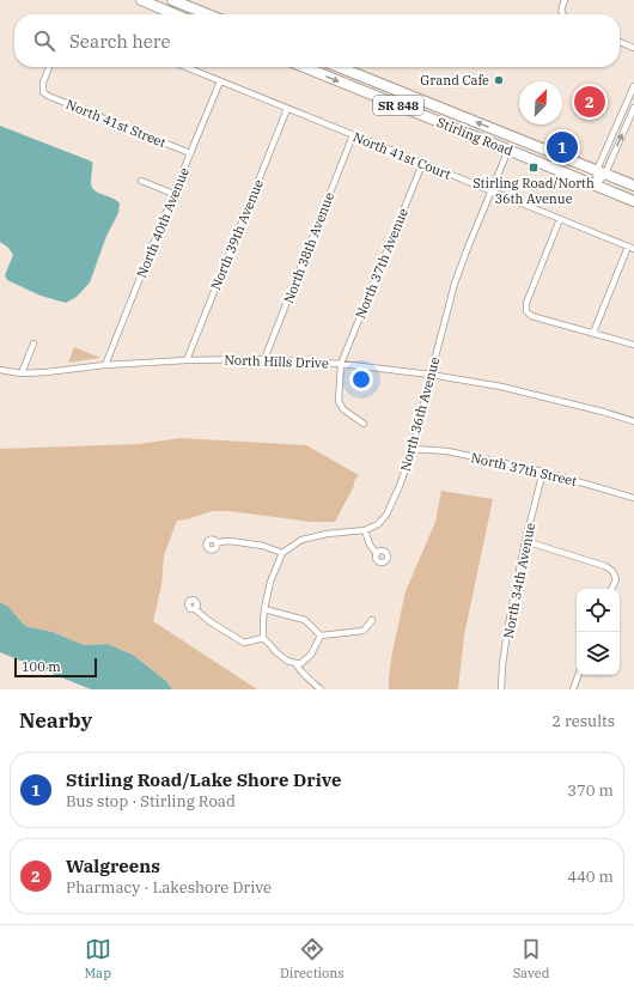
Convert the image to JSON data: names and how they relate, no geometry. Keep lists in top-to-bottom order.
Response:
{
  "streets": {
    "main road": ["SR 848", "Stirling Road"],
    "street": [
      "North 41st Street",
      "North 41st Court",
      "North 40th Avenue",
      "North 39th Avenue",
      "North 38th Avenue",
      "North 37th Avenue",
      "North Hills Drive",
      "North 36th Avenue",
      "North 37th Street",
      "North 34th Avenue"
    ]
  },
  "crossings": [
    ["North 41st Street", "North 40th Avenue"],
    ["Stirling Road", "North 36th Avenue"],
    ["North 41st Court", "North 40th Avenue"],
    ["North 41st Court", "North 39th Avenue"],
    ["North 41st Court", "North 38th Avenue"],
    ["North 41st Court", "North 37th Avenue"],
    ["North 41st Court", "North 36th Avenue"],
    ["North 40th Avenue", "North Hills Drive"],
    ["North 39th Avenue", "North Hills Drive"],
    ["North 38th Avenue", "North Hills Drive"],
    ["North 37th Avenue", "North Hills Drive"],
    ["North Hills Drive", "North 36th Avenue"],
    ["North 36th Avenue", "North 37th Street"],
    ["North 37th Street", "North 34th Avenue"]
  ],
  "places": {
    "other": ["Grand Cafe"],
    "transit": ["Stirling Road/North 36th Avenue"]
  },
  "scale_bar": "100 m",
  "north": "top right",
  "page": {
    "search": "Search here",
    "pins": ["2", "1"],
    "scale": "100 m",
    "heading": ["Nearby", "2 results"],
    "list": [
      {
        "mark": "1",
        "name": "Stirling Road/Lake Shore Drive",
        "note": "Bus stop · Stirling Road",
        "value": "370 m"
      },
      {
        "mark": "2",
        "name": "Walgreens",
        "note": "Pharmacy · Lakeshore Drive",
        "value": "440 m"
      }
    ],
    "nav": ["Map", "Directions", "Saved"]
  }
}
